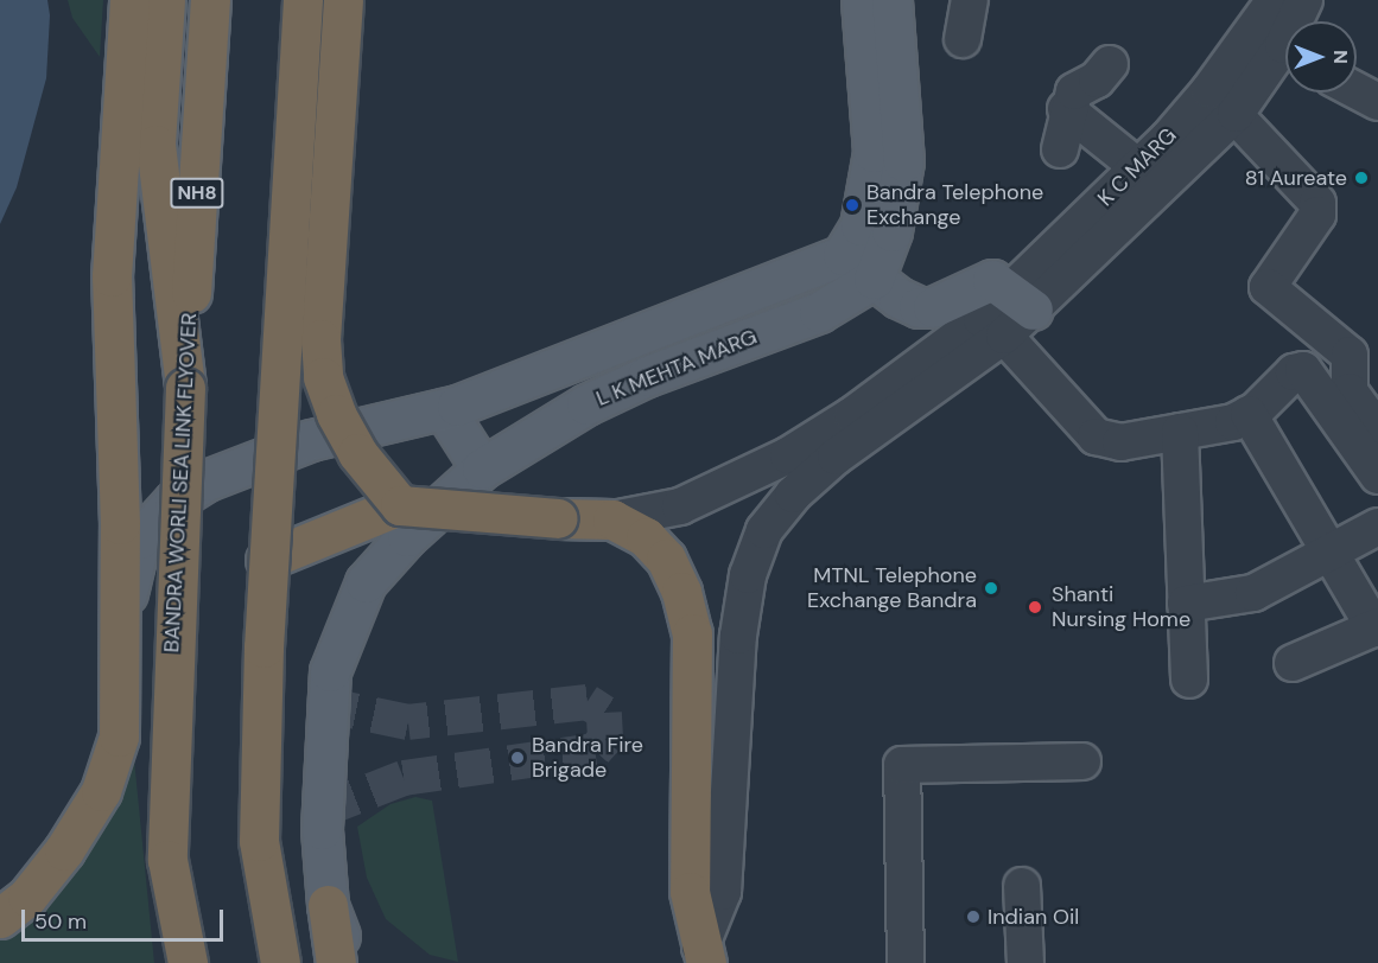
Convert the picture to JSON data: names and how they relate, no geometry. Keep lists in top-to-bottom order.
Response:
{
  "streets": {
    "highway": ["NH8", "BANDRA WORLI SEA LINK FLYOVER"],
    "main road": ["L K MEHTA MARG"],
    "street": ["K C MARG"]
  },
  "places": [
    "81 Aureate",
    "Bandra Telephone Exchange",
    "MTNL Telephone Exchange Bandra",
    "Shanti Nursing Home",
    "Bandra Fire Brigade",
    "Indian Oil"
  ],
  "scale_bar": "50 m",
  "north": "right"
}
